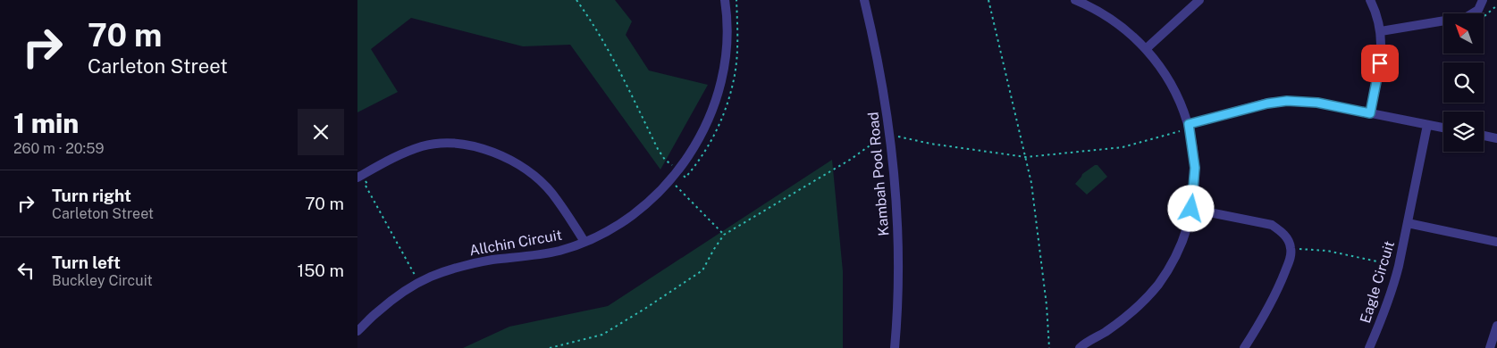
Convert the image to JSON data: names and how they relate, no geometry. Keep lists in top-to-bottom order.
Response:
{
  "streets": {
    "street": ["Kambah Pool Road", "Allchin Circuit", "Eagle Circuit"]
  },
  "north": "top left",
  "page": {
    "turn": ["70 m", "Carleton Street"],
    "heading": ["1 min", "260 m · 20:59"],
    "list": [
      {
        "name": "Turn right",
        "note": "Carleton Street",
        "value": "70 m"
      },
      {
        "name": "Turn left",
        "note": "Buckley Circuit",
        "value": "150 m"
      }
    ]
  }
}
